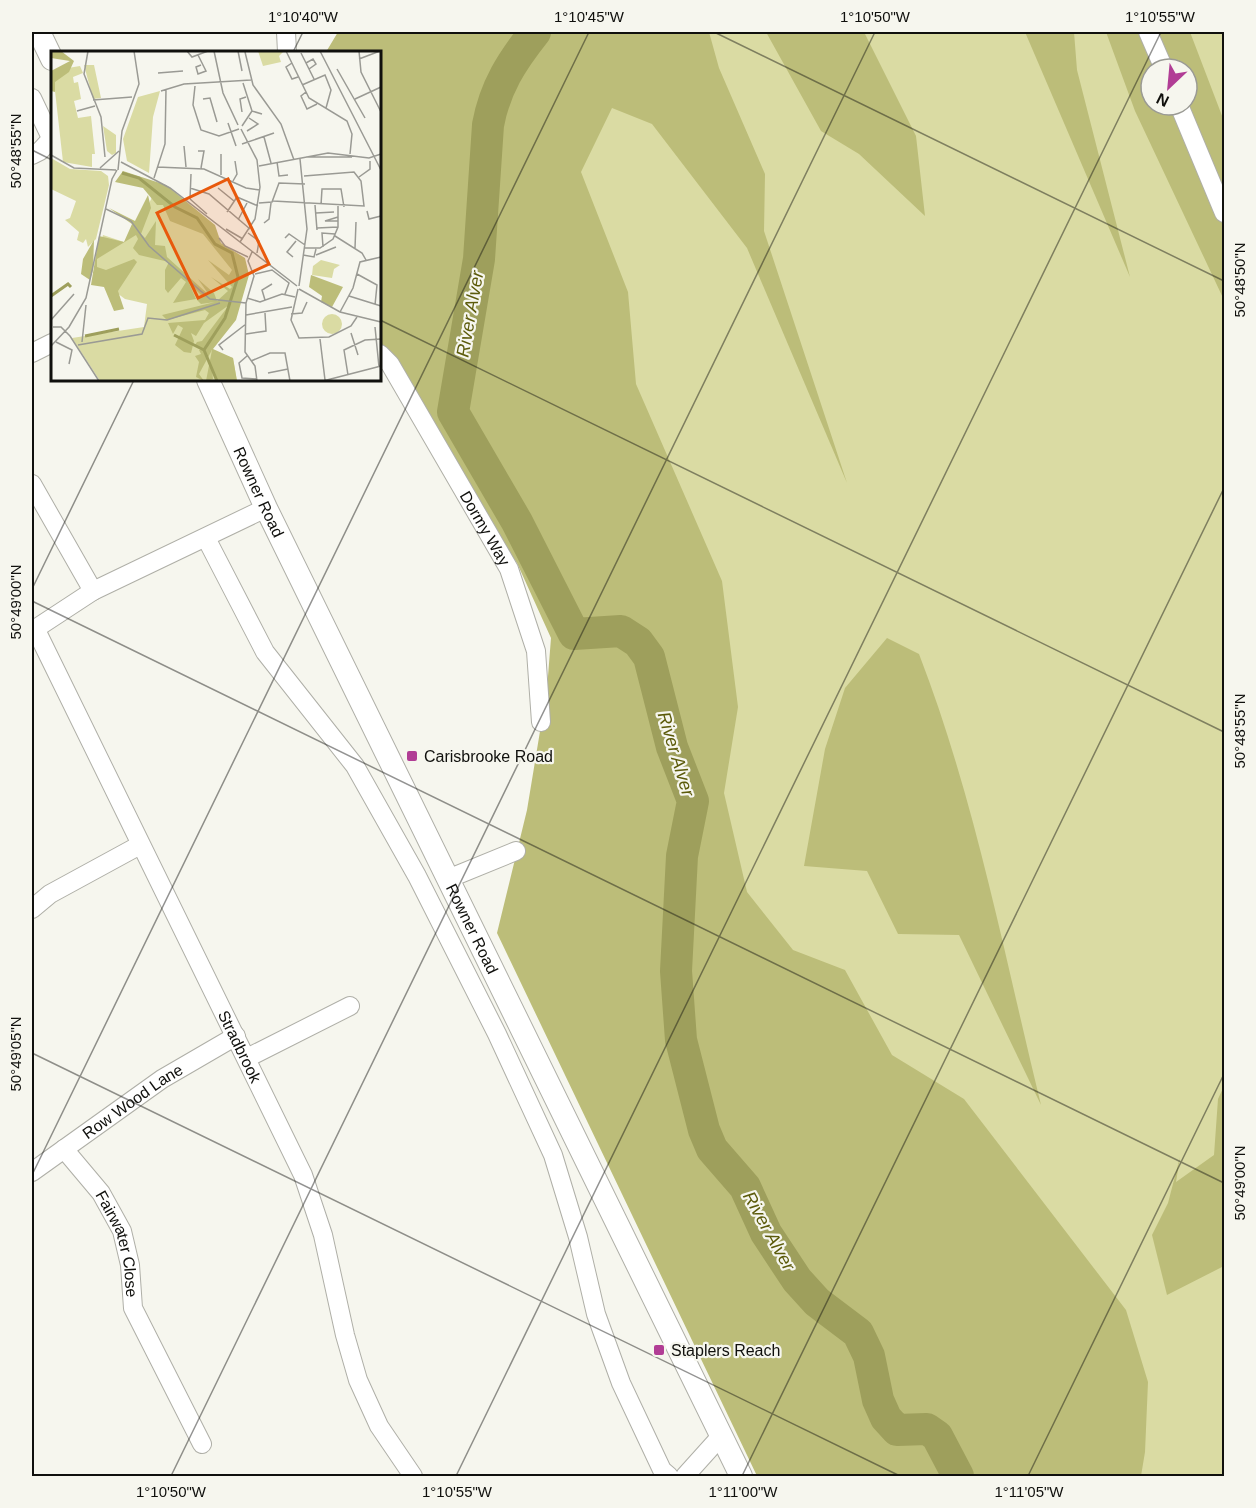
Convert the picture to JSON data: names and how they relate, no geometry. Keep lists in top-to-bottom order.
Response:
{
  "streets": {
    "main road": ["Rowner Road"],
    "street": [
      "Dormy Way",
      "Stradbrook",
      "Row Wood Lane",
      "Fairwater Close"
    ]
  },
  "crossings": [
    ["Stradbrook", "Row Wood Lane"],
    ["Row Wood Lane", "Fairwater Close"]
  ],
  "water": ["River Alver"],
  "places": {
    "transit": ["Carisbrooke Road", "Staplers Reach"]
  },
  "north": "bottom left",
  "coordinates": [
    "1°10'40\"W",
    "1°10'45\"W",
    "1°10'50\"W",
    "1°10'55\"W",
    "50°48'55\"N",
    "50°48'50\"N",
    "50°49'00\"N",
    "50°49'05\"N",
    "1°11'00\"W",
    "1°11'05\"W"
  ]
}
